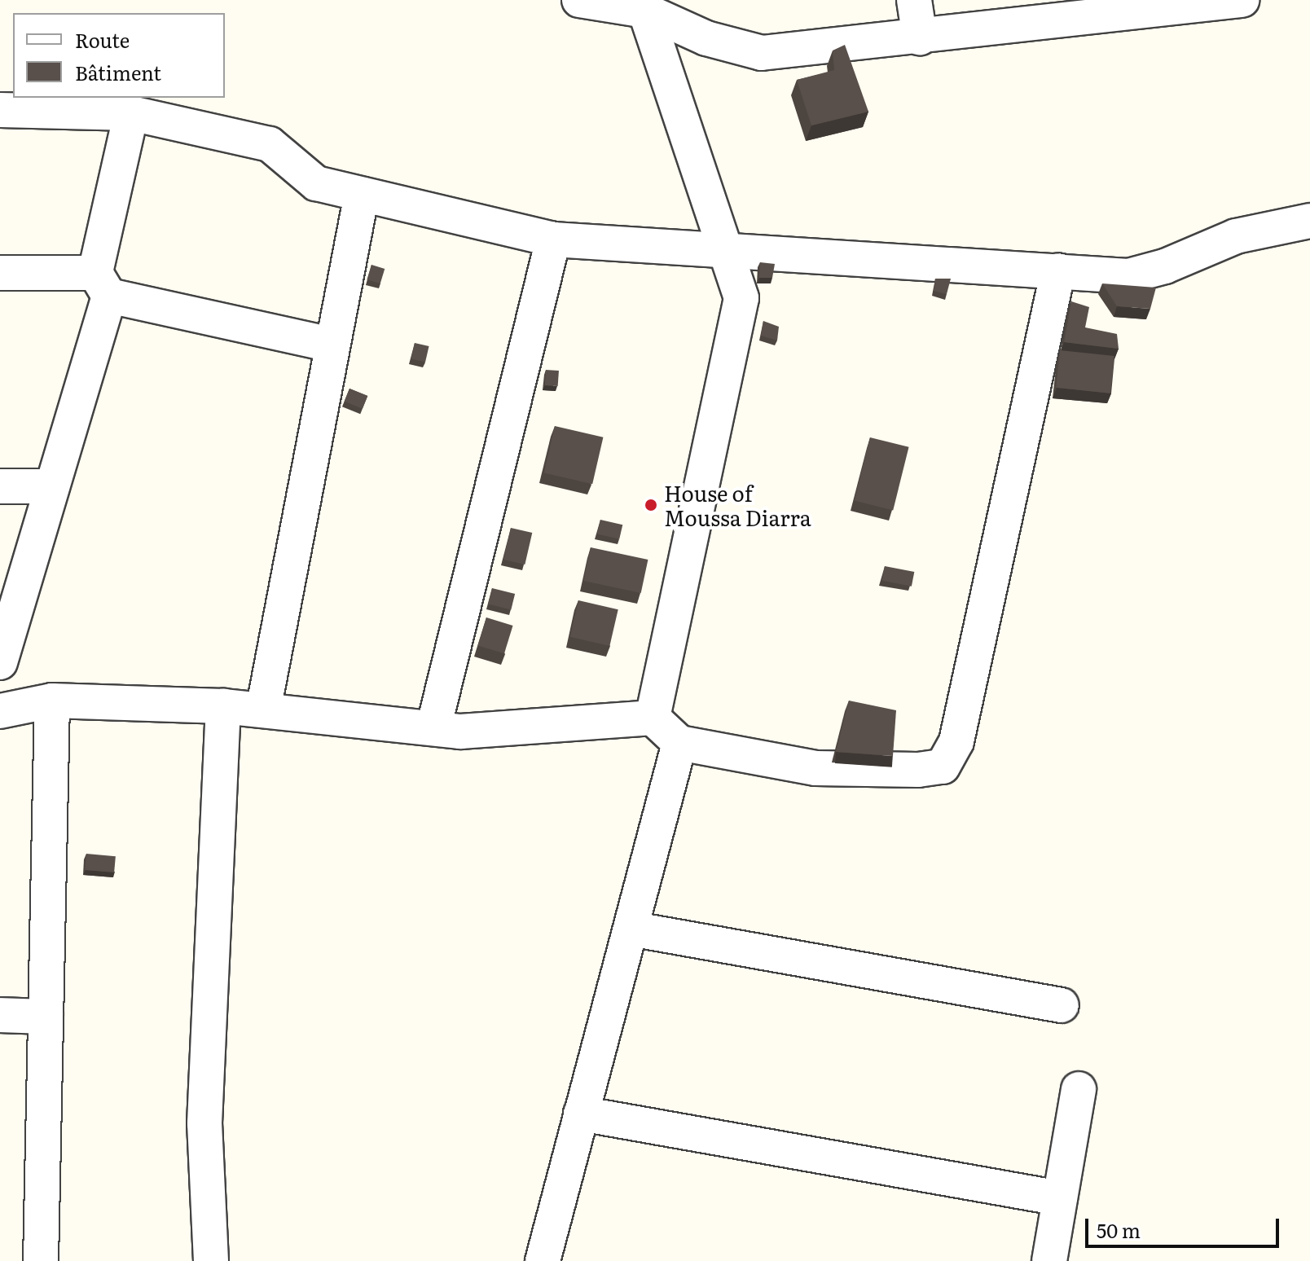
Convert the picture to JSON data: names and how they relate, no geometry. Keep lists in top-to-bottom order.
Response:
{
  "places": ["House of Moussa Diarra"],
  "legend": ["Route", "Bâtiment"],
  "scale_bar": "50 m"
}
